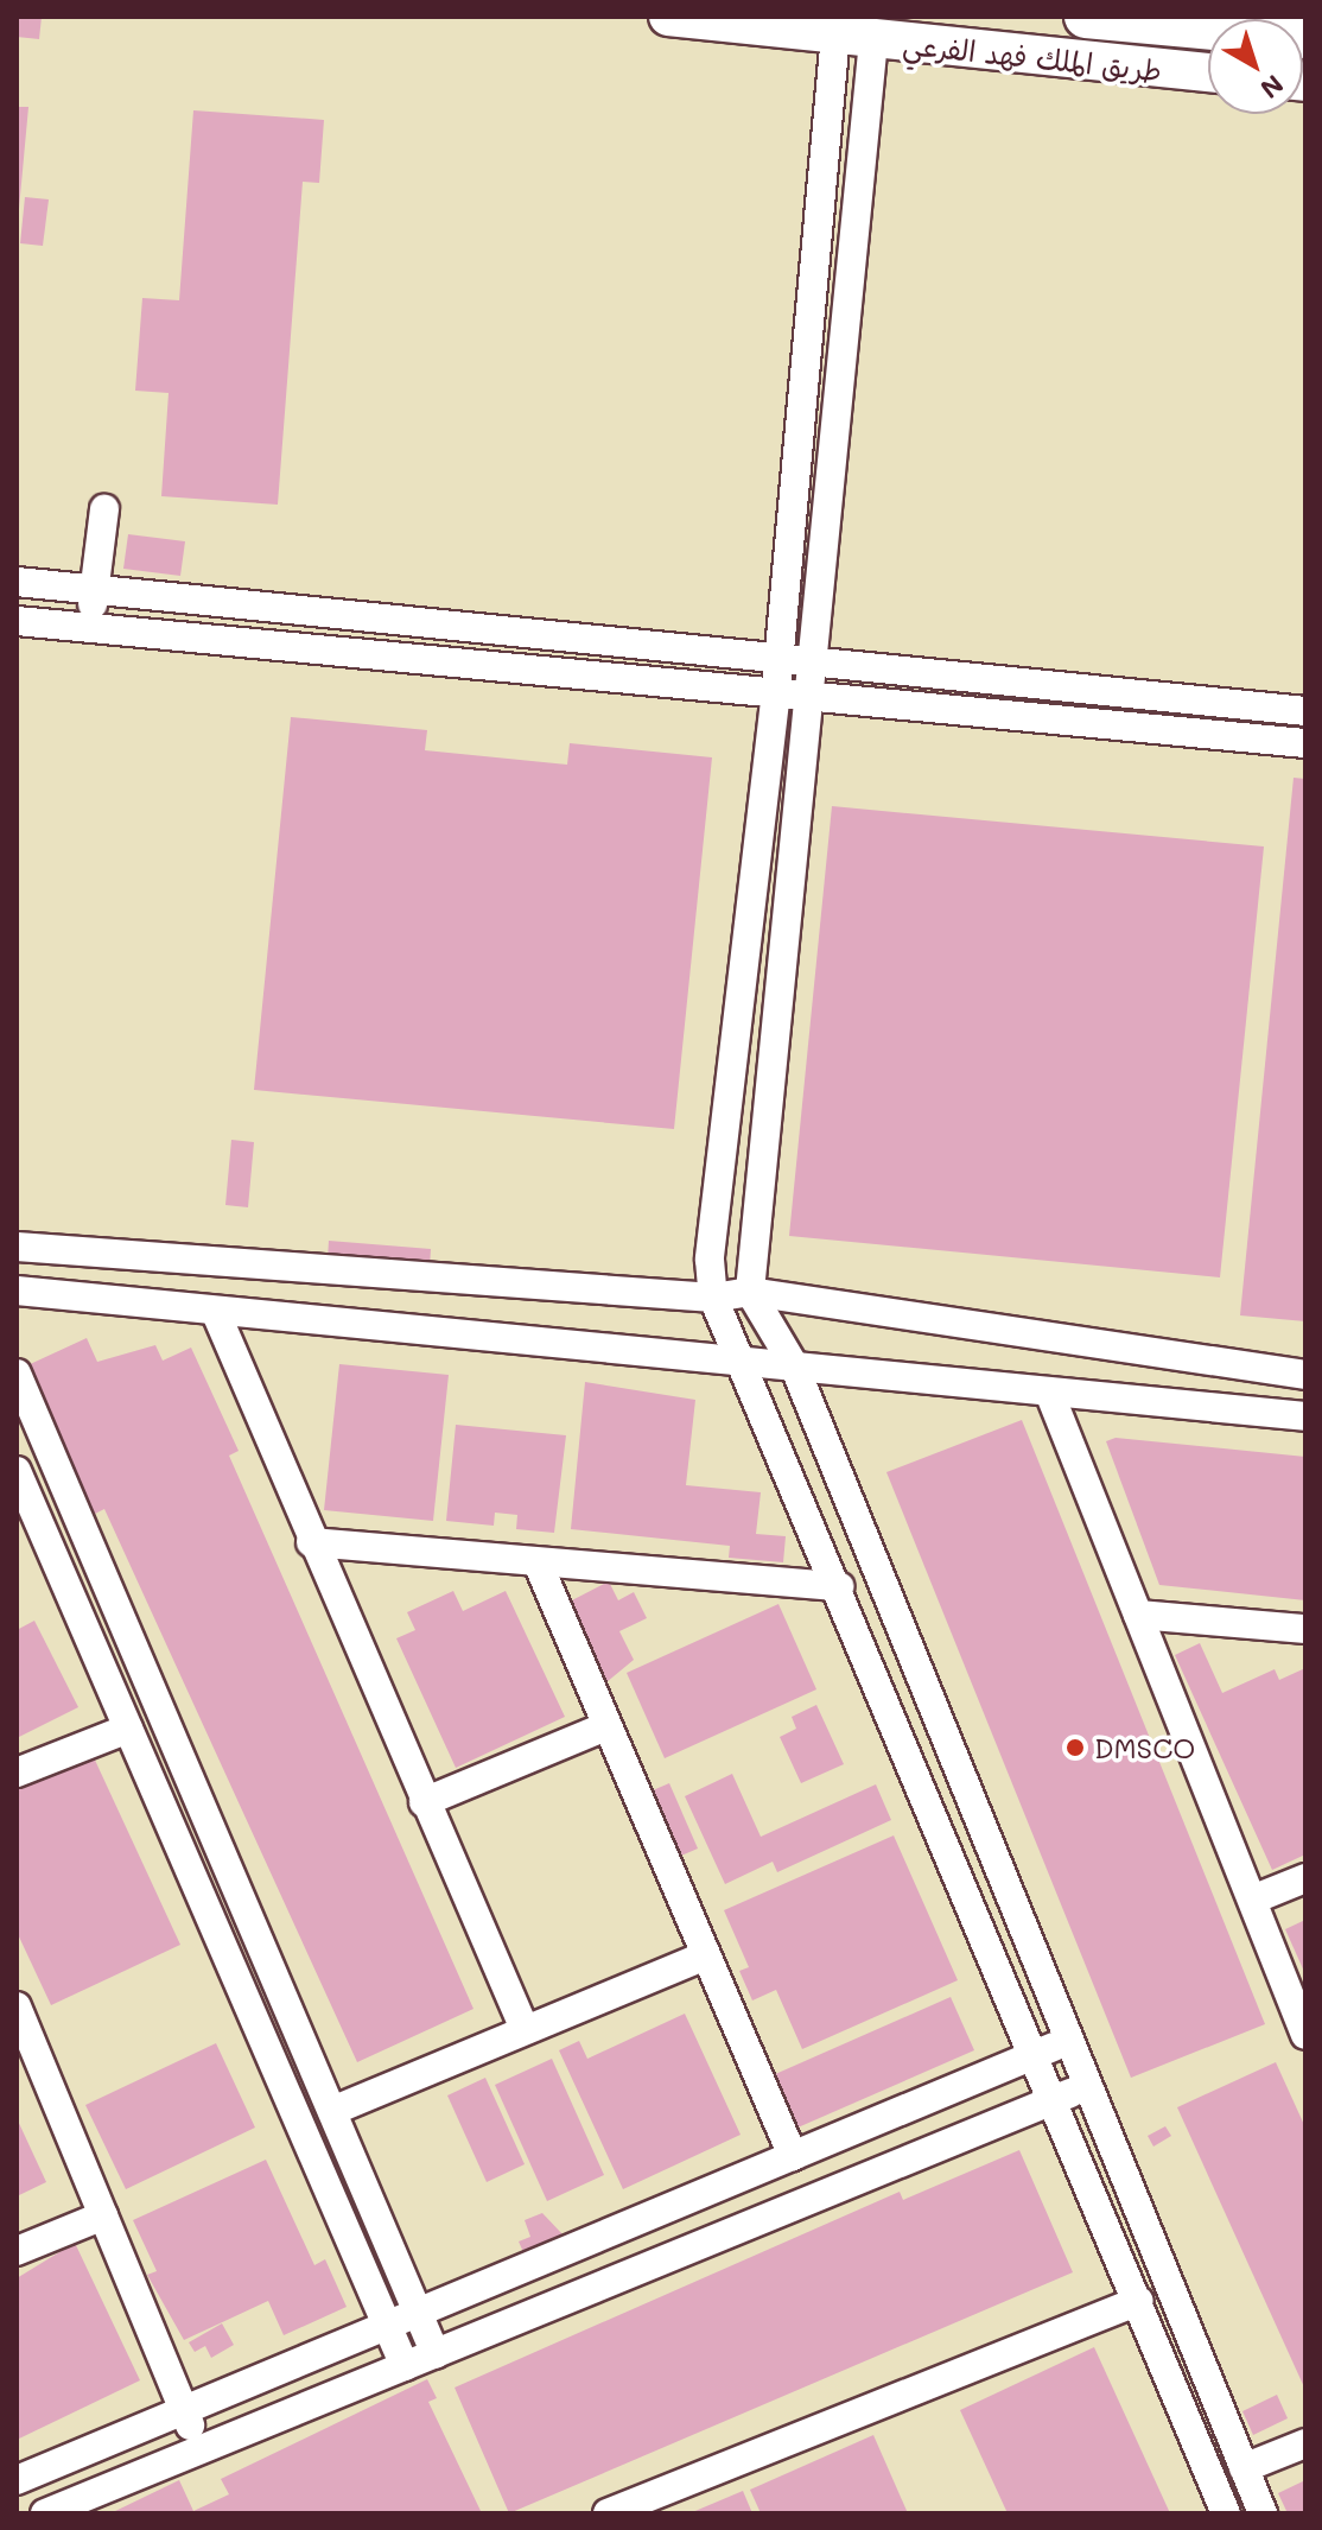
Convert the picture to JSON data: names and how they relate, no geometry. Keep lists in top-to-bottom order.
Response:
{
  "streets": {
    "main road": ["طريق الملك فهد الفرعي"]
  },
  "places": ["DMSCO"],
  "north": "bottom right"
}
